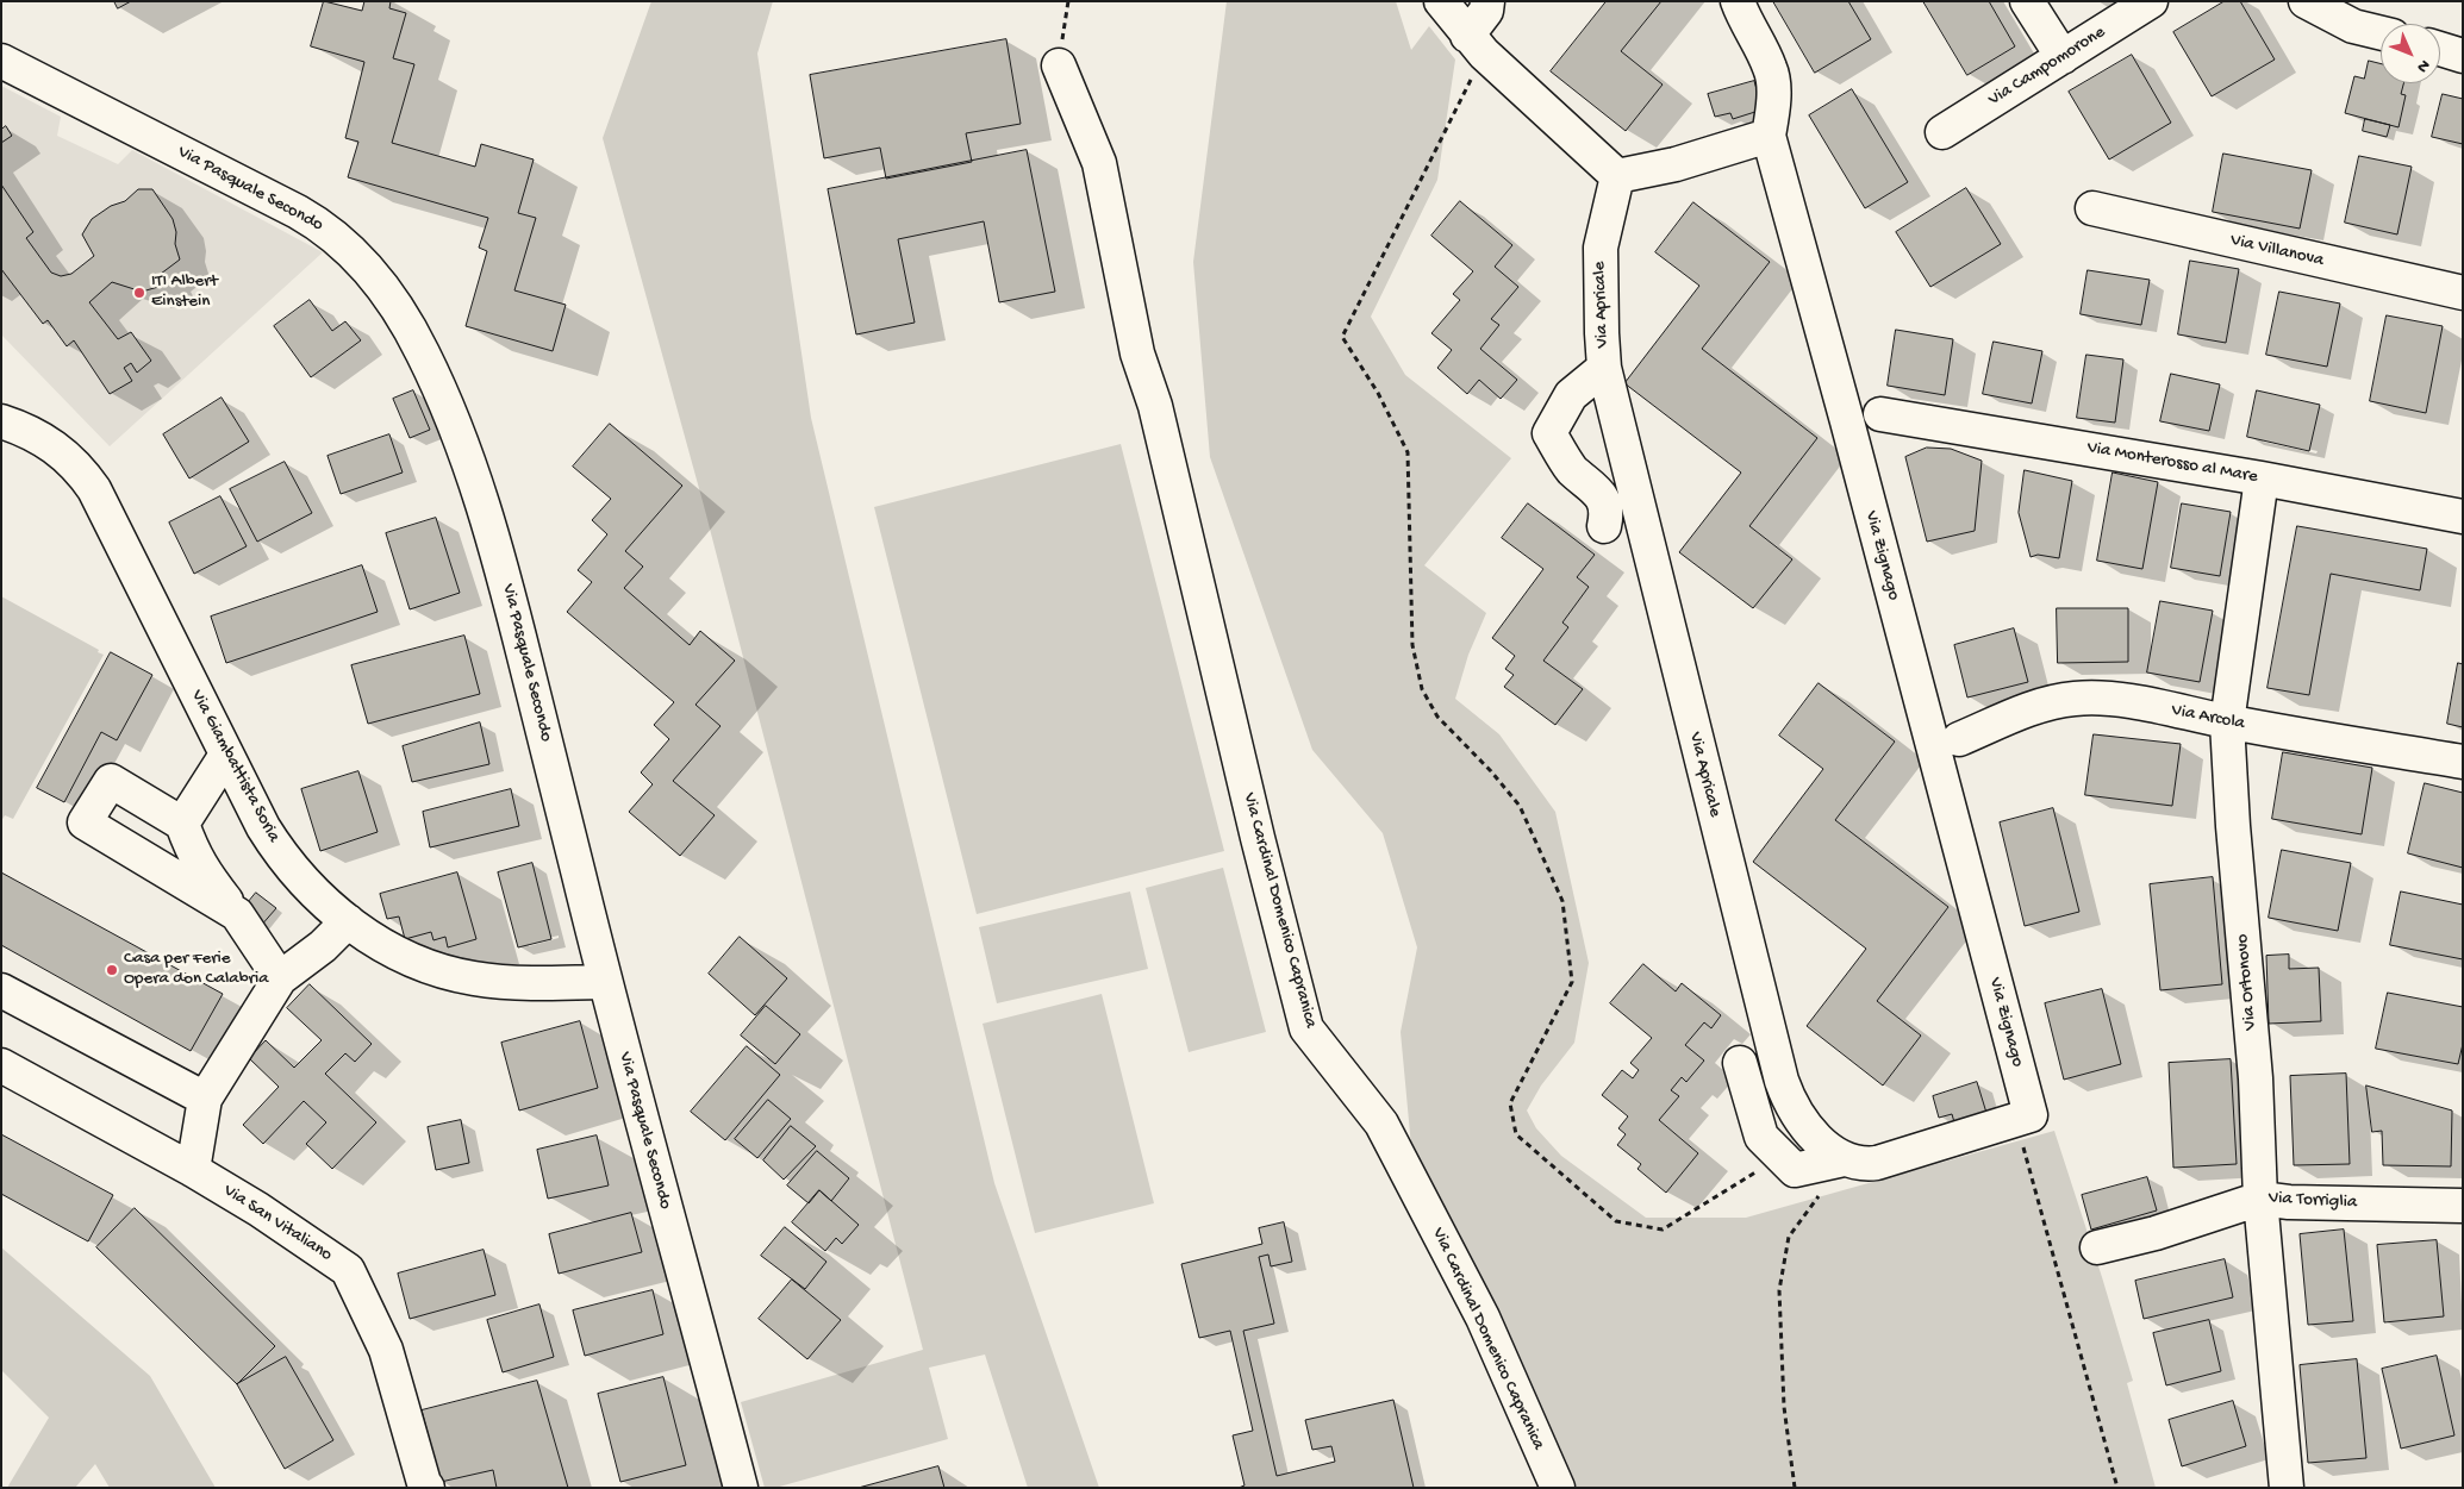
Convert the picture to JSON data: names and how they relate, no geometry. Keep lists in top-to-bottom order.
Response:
{
  "streets": {
    "street": [
      "Via Campomorone",
      "Via Pasquale Secondo",
      "Via Villanova",
      "Via Apricale",
      "Via Monterosso al Mare",
      "Via Zignago",
      "Via Arcola",
      "Via Giambattista Soria",
      "Via Cardinal Domenico Capranica",
      "Via Ortonovo",
      "Via Torriglia",
      "Via San Vitaliano"
    ]
  },
  "crossings": [
    ["Via Pasquale Secondo", "Via Giambattista Soria"],
    ["Via Monterosso al Mare", "Via Ortonovo"],
    ["Via Arcola", "Via Ortonovo"],
    ["Via Ortonovo", "Via Torriglia"]
  ],
  "places": ["ITI Albert Einstein", "Casa per Ferie Opera don Calabria"],
  "north": "bottom right"
}
